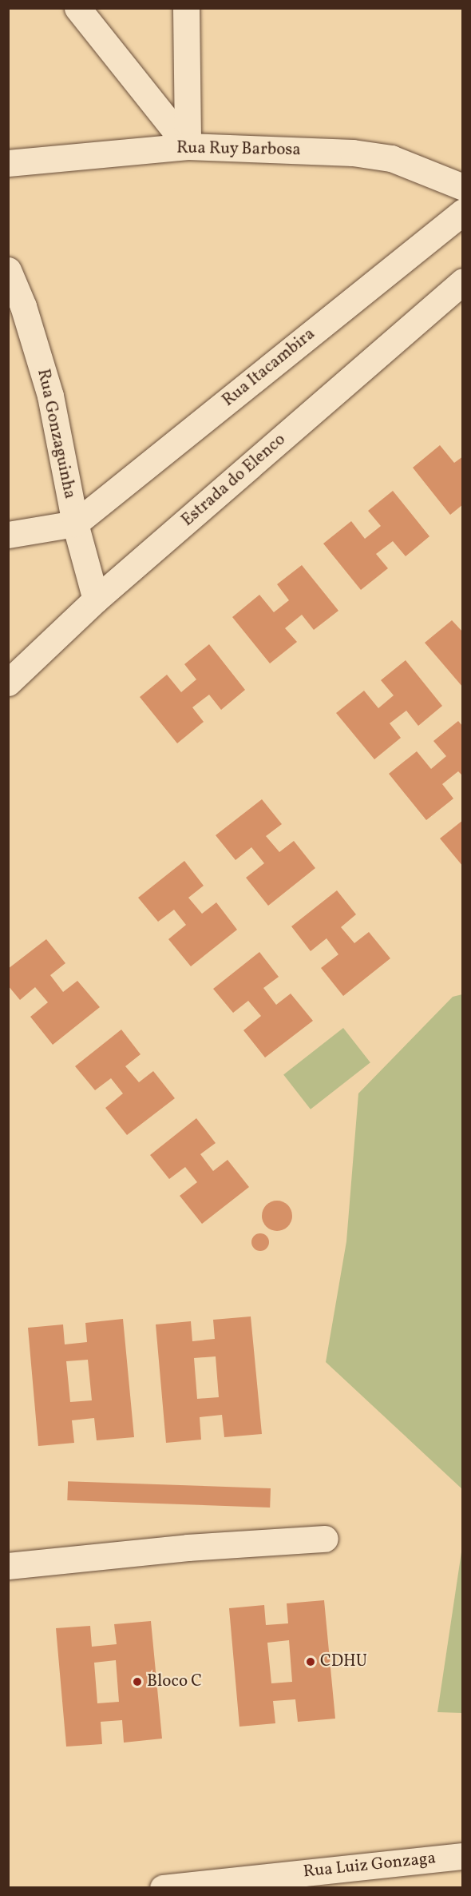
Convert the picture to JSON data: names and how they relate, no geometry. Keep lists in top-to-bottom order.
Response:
{
  "streets": {
    "street": [
      "Rua Ruy Barbosa",
      "Rua Itacambira",
      "Rua Gonzaguinha",
      "Estrada do Elenco",
      "Rua Luiz Gonzaga"
    ]
  },
  "crossings": [
    ["Rua Itacambira", "Rua Gonzaguinha"],
    ["Rua Gonzaguinha", "Estrada do Elenco"]
  ],
  "places": ["CDHU", "Bloco C"]
}
